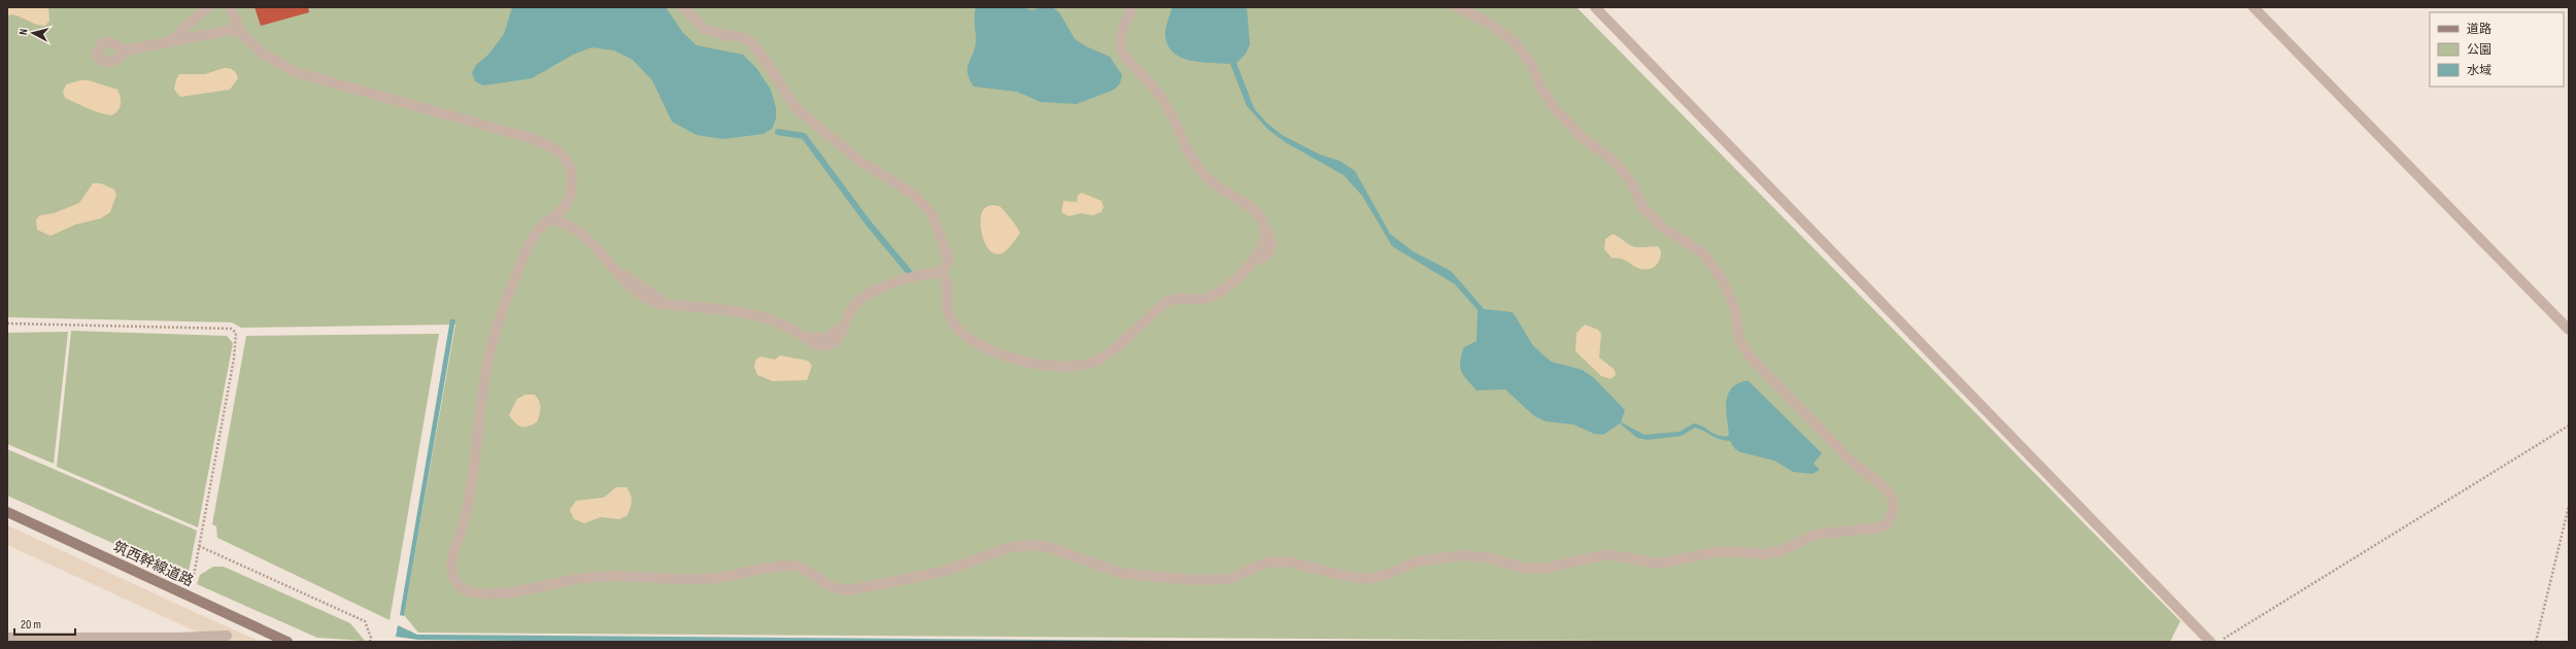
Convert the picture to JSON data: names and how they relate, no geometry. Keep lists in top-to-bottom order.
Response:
{
  "streets": {
    "street": ["筑西幹線道路"]
  },
  "legend": ["道路", "公園", "水域"],
  "scale_bar": "20 m",
  "north": "left"
}
